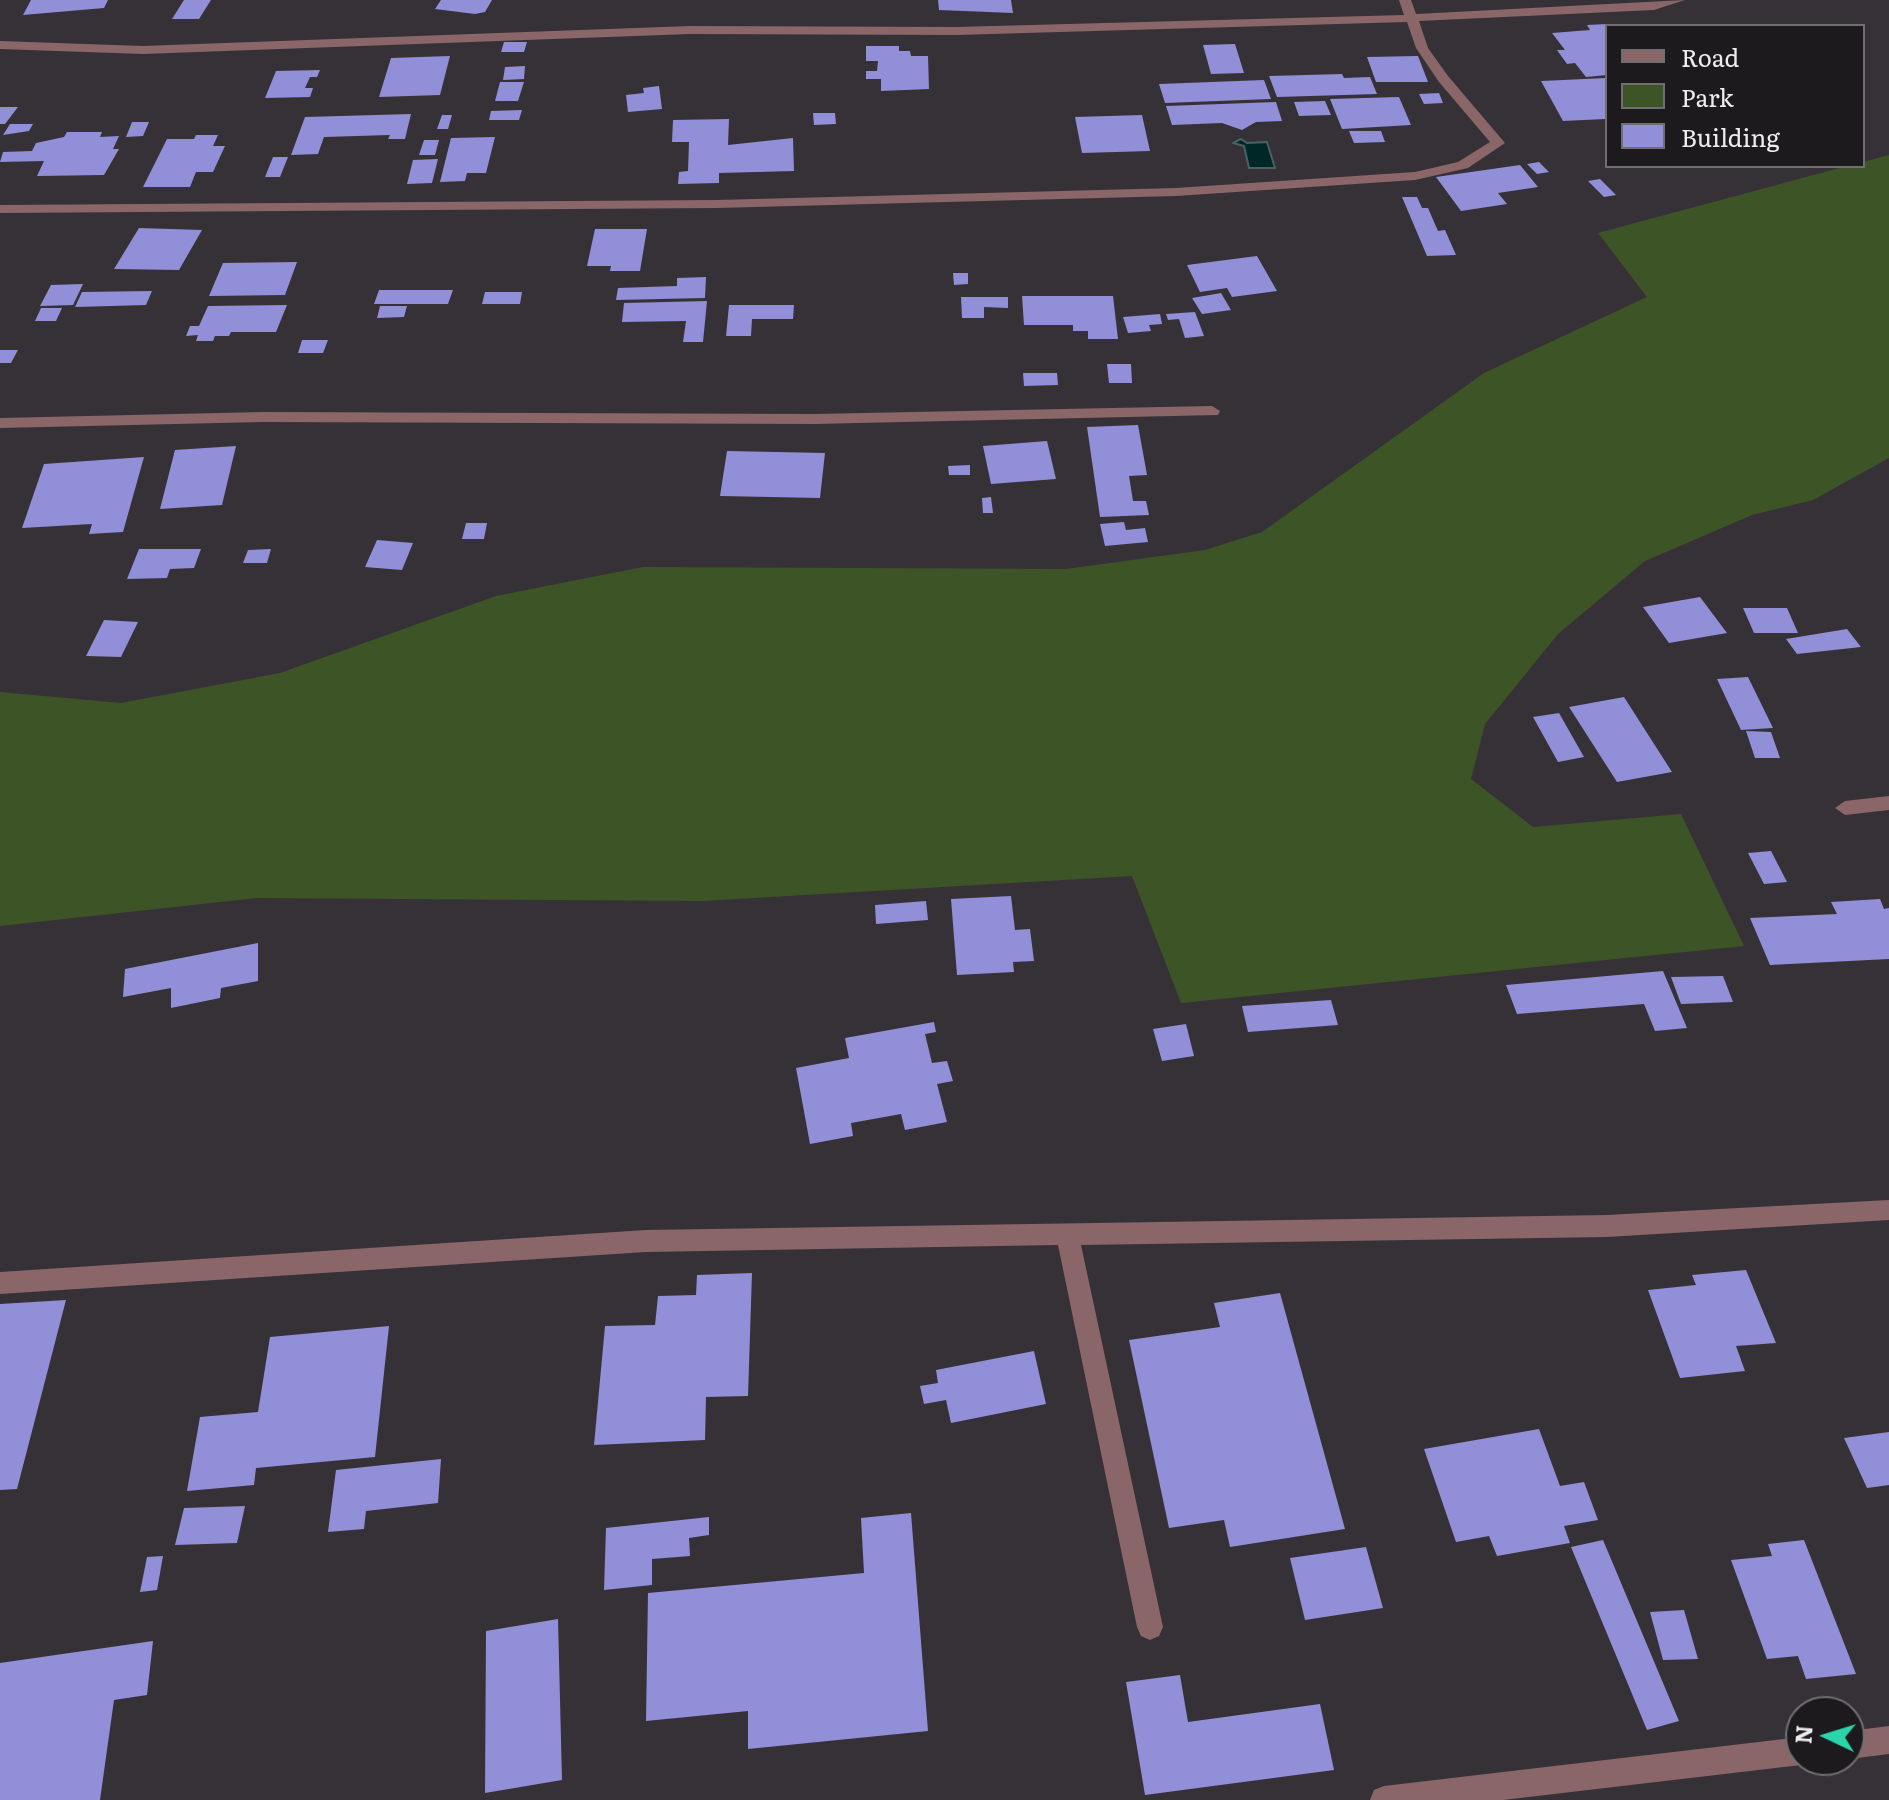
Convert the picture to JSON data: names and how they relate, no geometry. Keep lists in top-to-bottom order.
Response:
{
  "legend": ["Road", "Park", "Building"],
  "north": "left"
}
